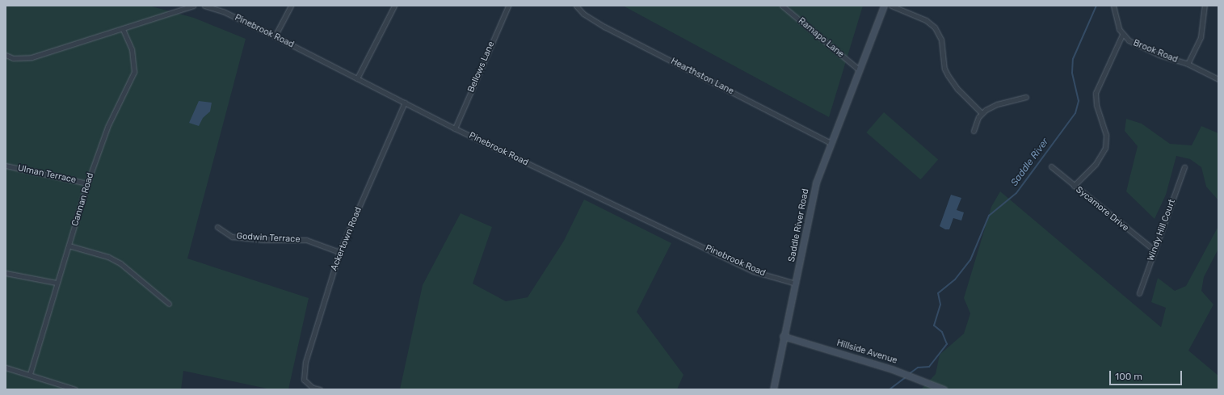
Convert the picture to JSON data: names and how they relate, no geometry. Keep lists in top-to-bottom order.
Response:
{
  "streets": {
    "main road": ["Saddle River Road", "Hillside Avenue"],
    "street": [
      "Pinebrook Road",
      "Ramapo Lane",
      "Brook Road",
      "Bellows Lane",
      "Hearthston Lane",
      "Ulman Terrace",
      "Cannan Road",
      "Sycamore Drive",
      "Windy Hill Court",
      "Godwin Terrace",
      "Ackertown Road"
    ]
  },
  "crossings": [
    ["Pinebrook Road", "Bellows Lane"],
    ["Pinebrook Road", "Saddle River Road"],
    ["Pinebrook Road", "Ackertown Road"],
    ["Ramapo Lane", "Saddle River Road"],
    ["Hearthston Lane", "Saddle River Road"],
    ["Ulman Terrace", "Cannan Road"],
    ["Sycamore Drive", "Windy Hill Court"],
    ["Saddle River Road", "Hillside Avenue"],
    ["Godwin Terrace", "Ackertown Road"]
  ],
  "water": ["Saddle River"],
  "scale_bar": "100 m"
}
